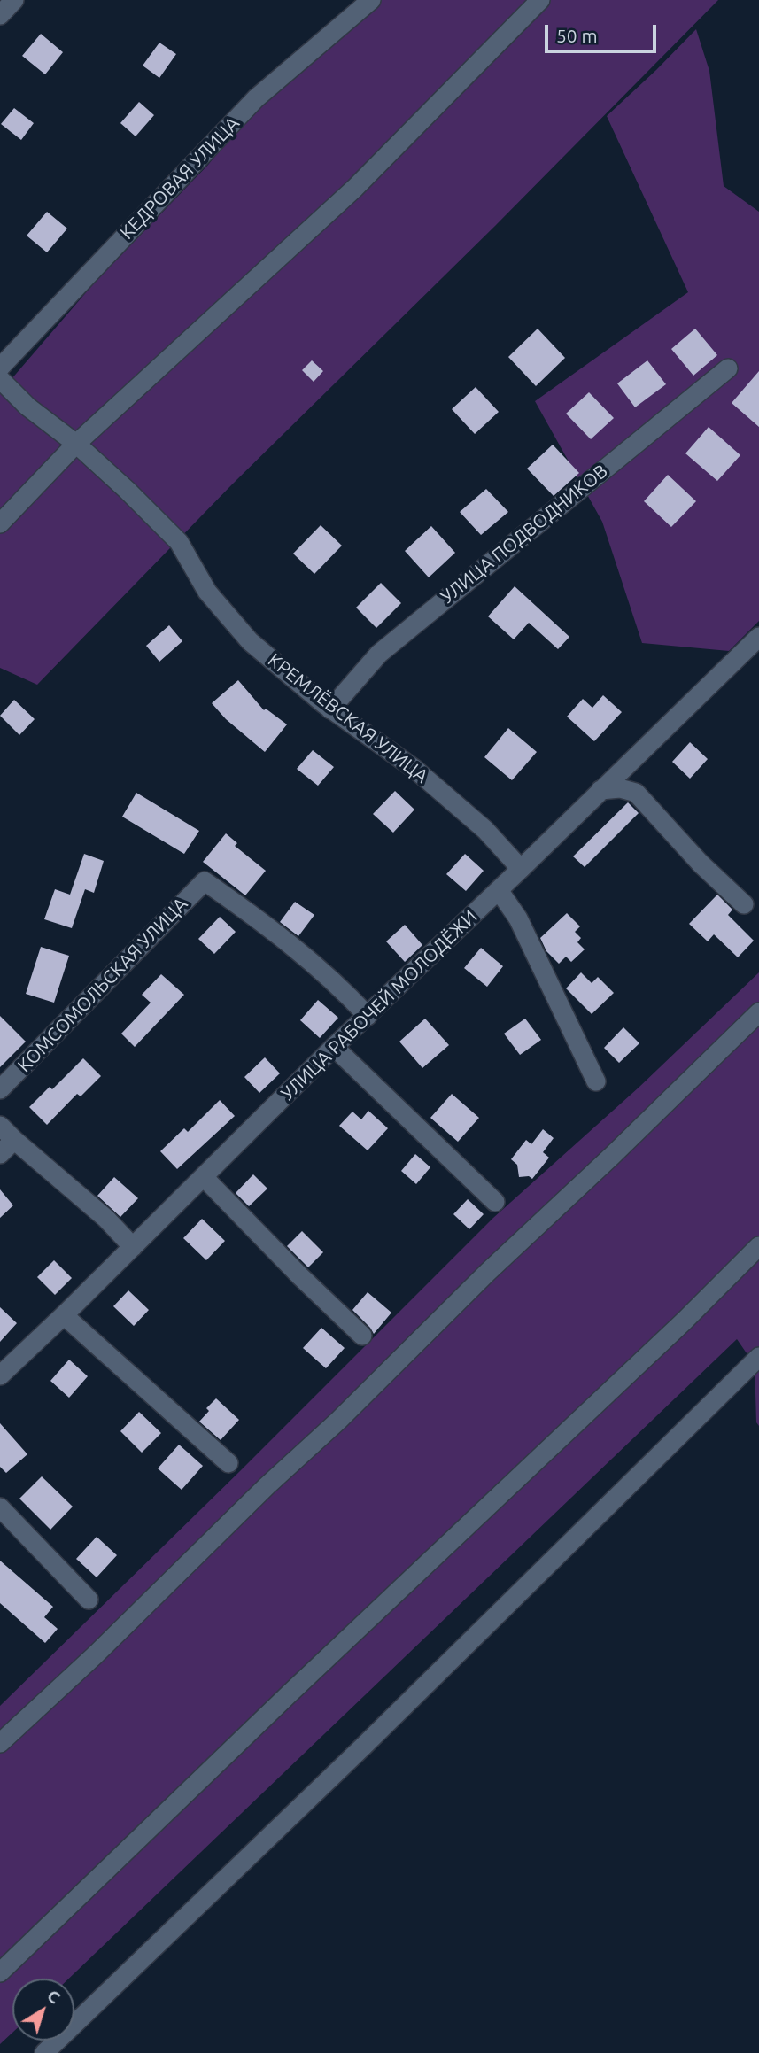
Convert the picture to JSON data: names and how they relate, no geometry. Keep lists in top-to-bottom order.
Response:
{
  "streets": {
    "street": [
      "КЕДРОВАЯ УЛИЦА",
      "УЛИЦА ПОДВОДНИКОВ",
      "КРЕМЛЁВСКАЯ УЛИЦА",
      "КОМСОМОЛЬСКАЯ УЛИЦА",
      "УЛИЦА РАБОЧЕЙ МОЛОДЁЖИ"
    ]
  },
  "crossings": [
    ["УЛИЦА ПОДВОДНИКОВ", "КРЕМЛЁВСКАЯ УЛИЦА"],
    ["КРЕМЛЁВСКАЯ УЛИЦА", "УЛИЦА РАБОЧЕЙ МОЛОДЁЖИ"],
    ["КОМСОМОЛЬСКАЯ УЛИЦА", "УЛИЦА РАБОЧЕЙ МОЛОДЁЖИ"]
  ],
  "scale_bar": "50 m",
  "north": "top right"
}
